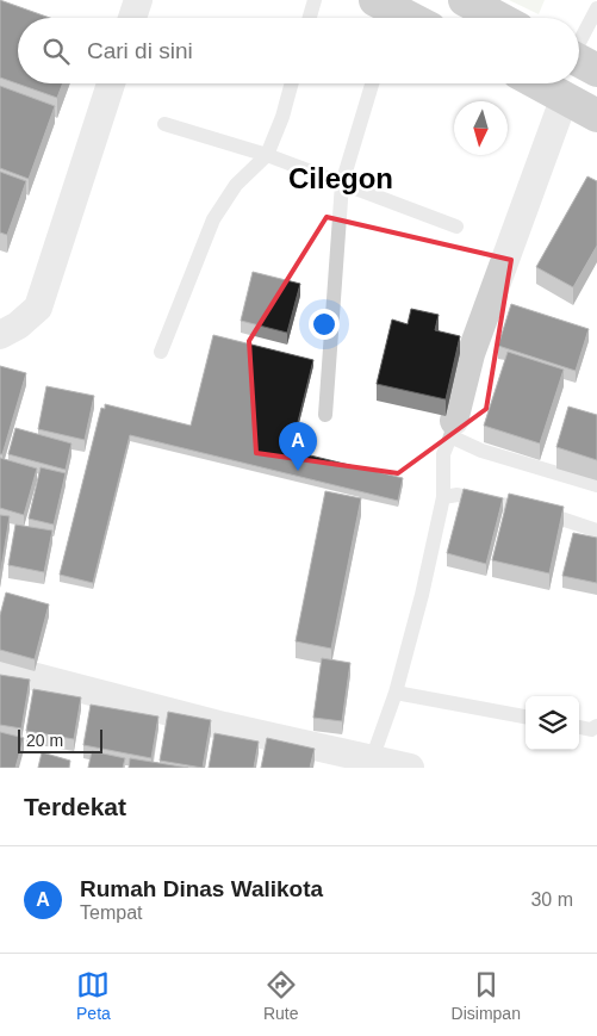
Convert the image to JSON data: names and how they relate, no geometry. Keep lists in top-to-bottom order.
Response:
{
  "districts": ["Cilegon"],
  "scale_bar": "20 m",
  "north": "bottom",
  "page": {
    "search": "Cari di sini",
    "pins": "A",
    "scale": "20 m",
    "heading": "Terdekat",
    "list": [
      {
        "mark": "A",
        "name": "Rumah Dinas Walikota",
        "note": "Tempat",
        "value": "30 m"
      }
    ],
    "nav": ["Peta", "Rute", "Disimpan"]
  }
}
